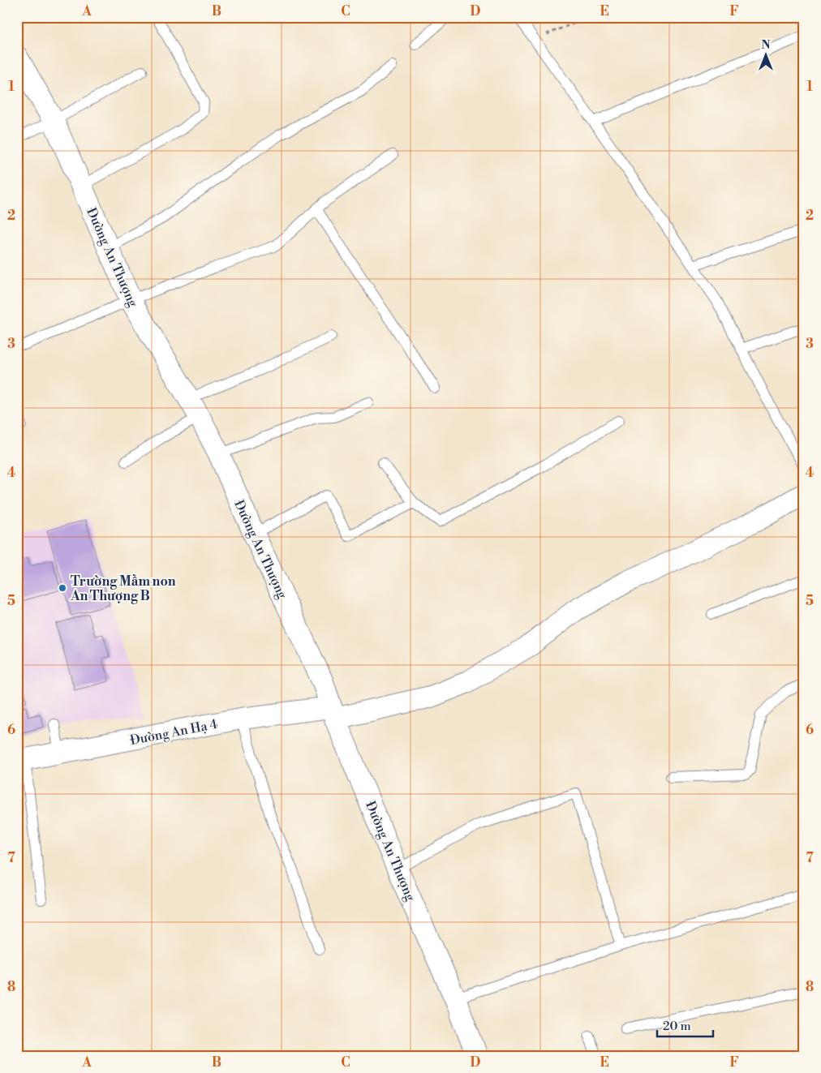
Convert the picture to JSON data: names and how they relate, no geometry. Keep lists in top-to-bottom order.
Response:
{
  "streets": {
    "street": ["Đường An Thượng", "Đường An Hạ 4"]
  },
  "crossings": [
    ["Đường An Thượng", "Đường An Hạ 4"]
  ],
  "places": ["Trường Mầm non An Thượng B"],
  "scale_bar": "20 m",
  "north": "top",
  "grid": {
    "columns": [
      "A",
      "B",
      "C",
      "D",
      "E",
      "F"
    ],
    "rows": [
      "1",
      "2",
      "3",
      "4",
      "5",
      "6",
      "7",
      "8"
    ]
  }
}
